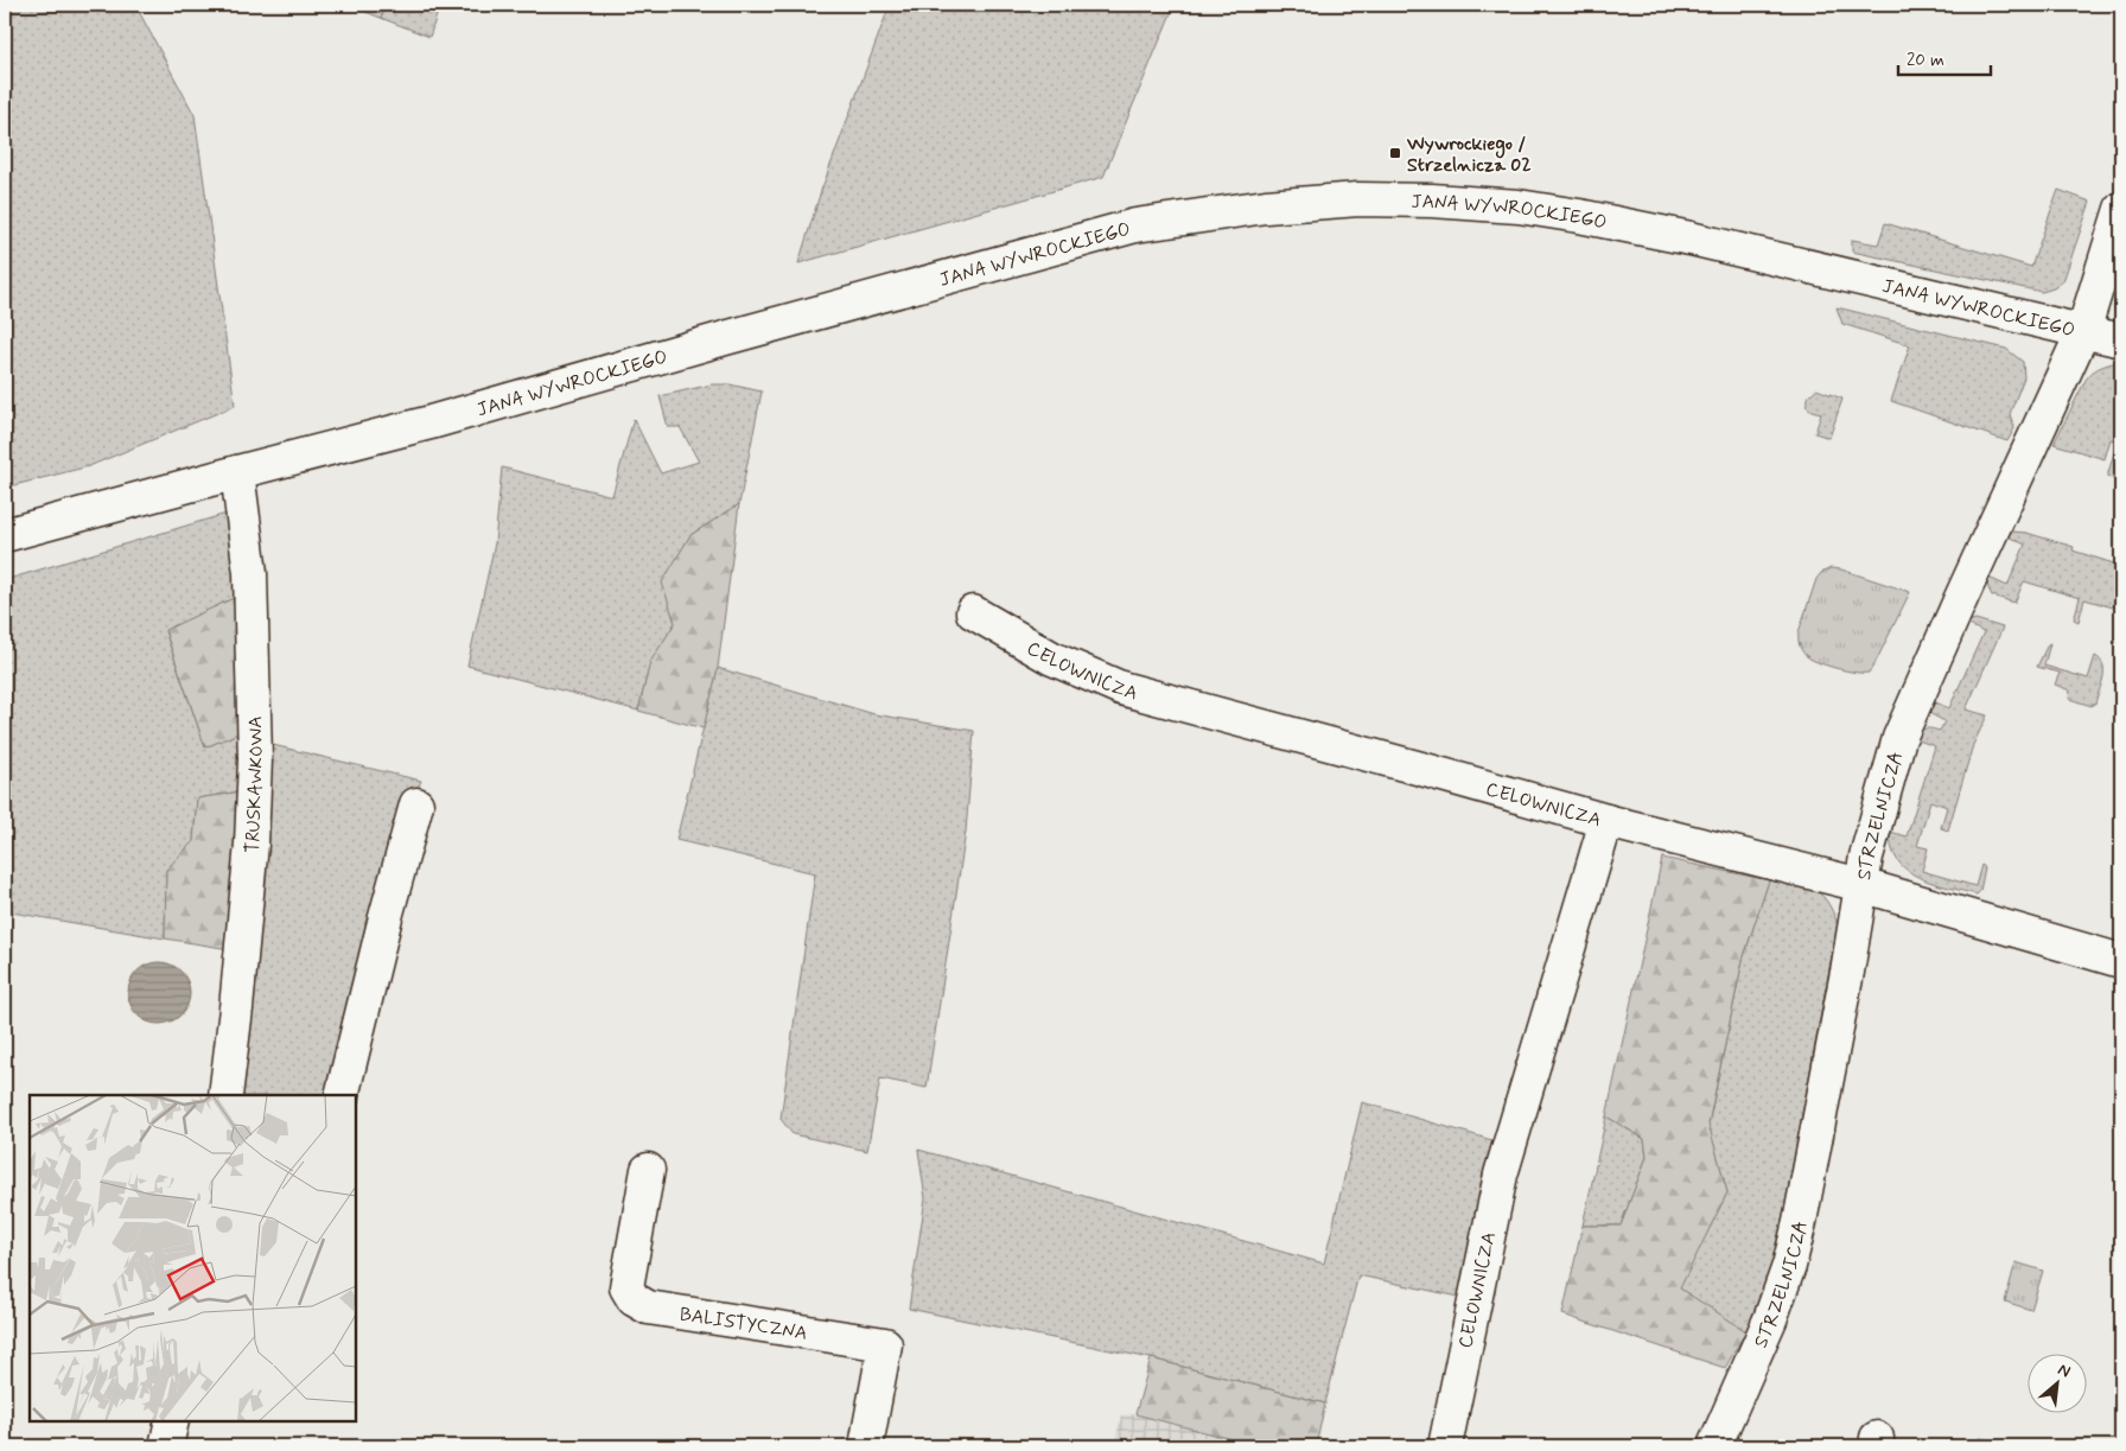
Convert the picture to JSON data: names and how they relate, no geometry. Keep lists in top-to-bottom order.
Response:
{
  "streets": {
    "street": [
      "JANA WYWROCKIEGO",
      "CELOWNICZA",
      "TRUSKAWKOWA",
      "STRZELNICZA",
      "BALISTYCZNA"
    ]
  },
  "crossings": [
    ["JANA WYWROCKIEGO", "TRUSKAWKOWA"],
    ["JANA WYWROCKIEGO", "STRZELNICZA"]
  ],
  "places": {
    "transit": ["Wywrockiego / Strzelnicza 02"]
  },
  "scale_bar": "20 m",
  "north": "top right"
}
